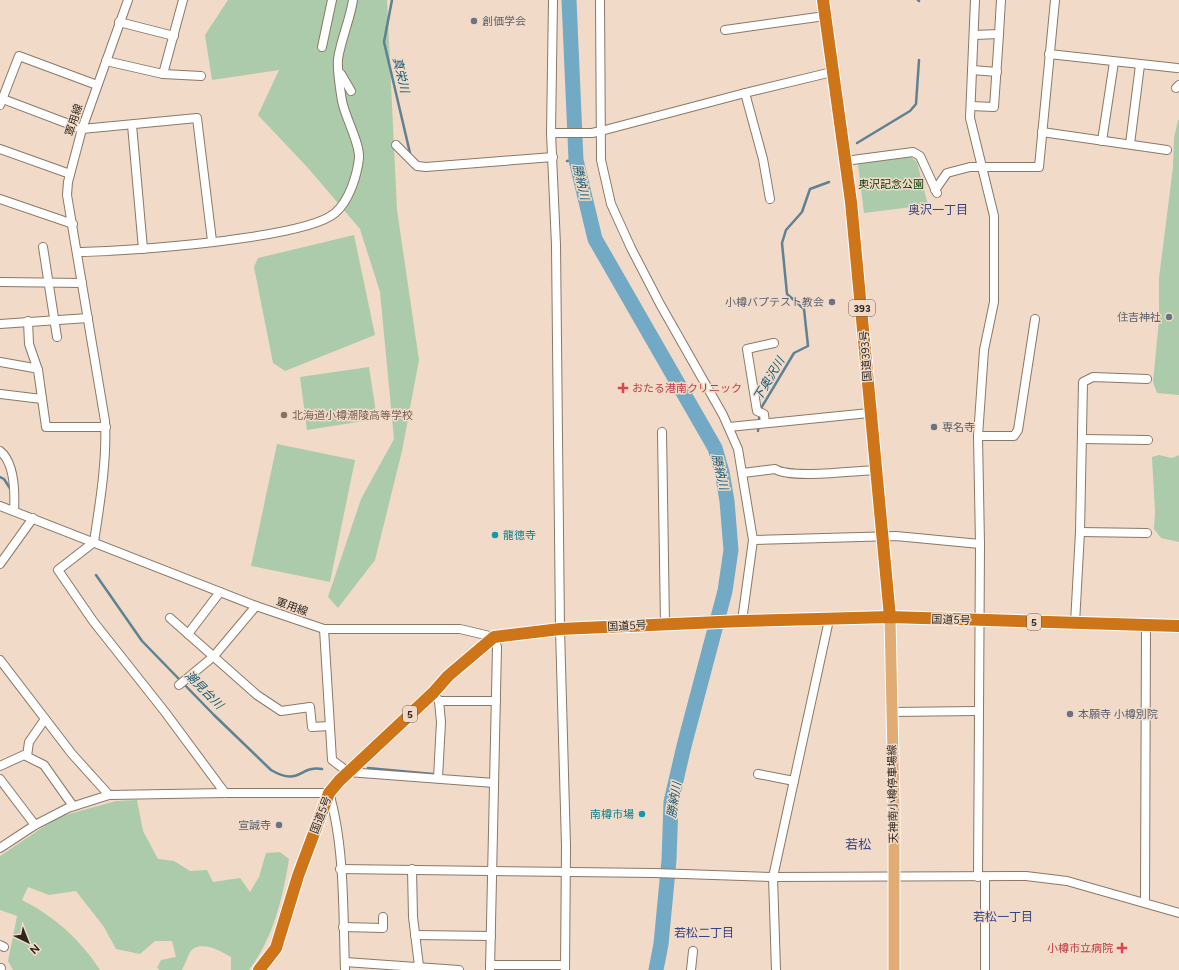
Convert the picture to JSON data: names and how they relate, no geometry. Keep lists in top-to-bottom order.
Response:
{
  "streets": {
    "highway": [
      "393",
      "国道393号",
      "国道5号",
      "5"
    ],
    "main road": ["天神南小樽停車場線"],
    "street": ["軍用線"]
  },
  "crossings": [
    ["軍用線", "国道5号"],
    ["国道393号", "国道5号"],
    ["国道393号", "天神南小樽停車場線"],
    ["国道5号", "天神南小樽停車場線"]
  ],
  "districts": [
    "奥沢一丁目",
    "若松",
    "若松一丁目",
    "若松二丁目"
  ],
  "water": [
    "真栄川",
    "勝納川",
    "下奥沢川",
    "潮見台川"
  ],
  "parks": ["奥沢記念公園"],
  "places": {
    "other": [
      "創価学会",
      "小樽バプテスト教会",
      "住吉神社",
      "北海道小樽潮陵高等学校",
      "専名寺",
      "龍徳寺",
      "本願寺 小樽別院",
      "南樽市場",
      "宣誠寺"
    ],
    "health": ["おたる港南クリニック", "小樽市立病院"]
  },
  "north": "bottom right"
}
